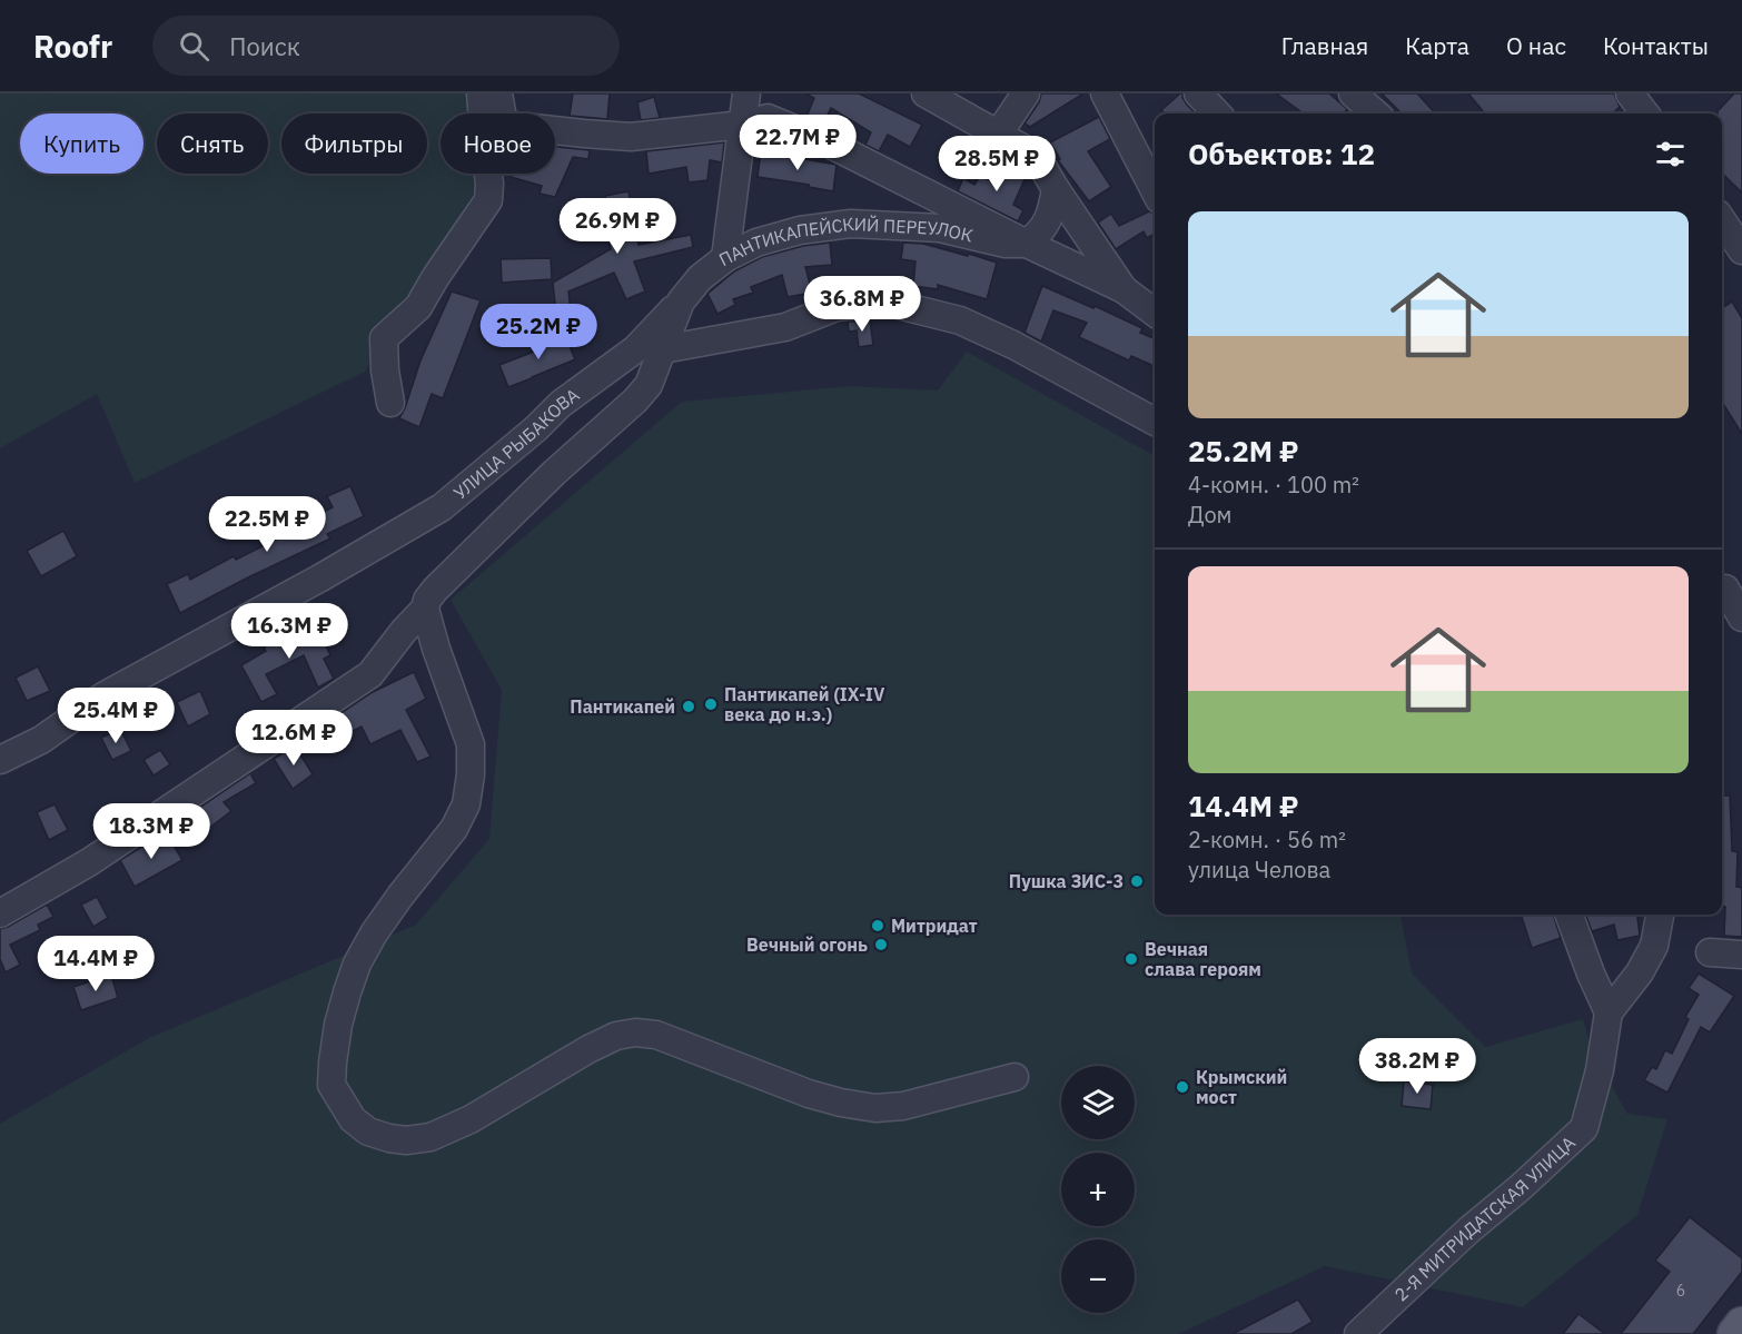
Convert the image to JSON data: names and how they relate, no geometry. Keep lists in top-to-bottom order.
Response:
{
  "streets": {
    "street": ["ПАНТИКАПЕЙСКИЙ ПЕРЕУЛОК", "УЛИЦА РЫБАКОВА", "2-Я МИТРИДАТСКАЯ УЛИЦА"]
  },
  "crossings": [
    ["ПАНТИКАПЕЙСКИЙ ПЕРЕУЛОК", "УЛИЦА РЫБАКОВА"]
  ],
  "places": [
    "Пантикапей (IX-IV века до н.э.)",
    "Пантикапей",
    "Пушка ЗИС-3",
    "Митридат",
    "Вечный огонь",
    "Вечная слава героям",
    "Крымский мост"
  ],
  "house_numbers": ["6"],
  "page": {
    "header": "Roofr",
    "search": "Поиск",
    "nav": [
      "Главная",
      "Карта",
      "О нас",
      "Контакты"
    ],
    "chip": [
      "Купить",
      "Снять",
      "Фильтры",
      "Новое"
    ],
    "heading": "Объектов: 12",
    "price": [
      "22.7M ₽",
      "28.5M ₽",
      "26.9M ₽",
      "36.8M ₽",
      "25.2M ₽",
      "22.5M ₽",
      "16.3M ₽",
      "25.4M ₽",
      "12.6M ₽",
      "18.3M ₽",
      "14.4M ₽",
      "38.2M ₽"
    ],
    "list": [
      {
        "name": "25.2M ₽",
        "note": "4-комн. · 100 m² · Дом"
      },
      {
        "name": "14.4M ₽",
        "note": "2-комн. · 56 m² · улица Челова"
      }
    ],
    "map_buttons": ["+", "−"]
  }
}
